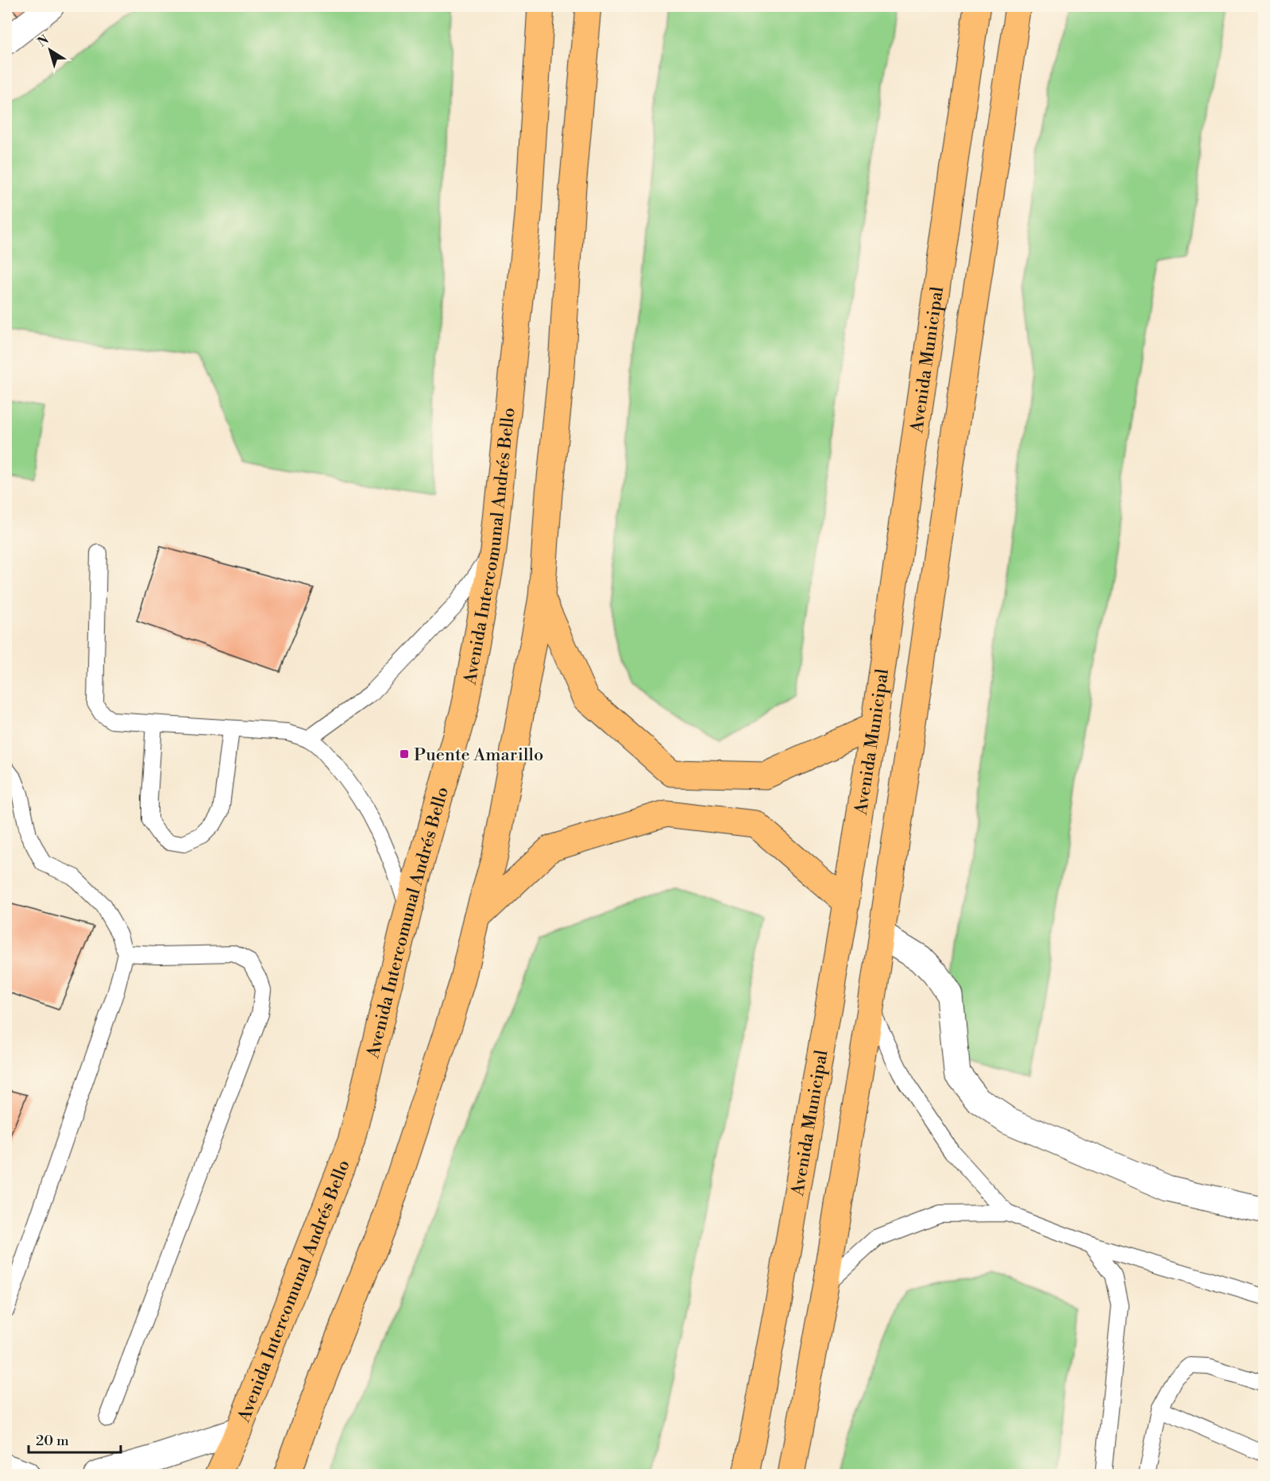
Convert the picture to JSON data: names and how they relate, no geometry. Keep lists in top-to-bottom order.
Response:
{
  "streets": {
    "highway": ["Avenida Municipal", "Avenida Intercomunal Andrés Bello"]
  },
  "places": {
    "transit": ["Puente Amarillo"]
  },
  "scale_bar": "20 m",
  "north": "top left"
}
